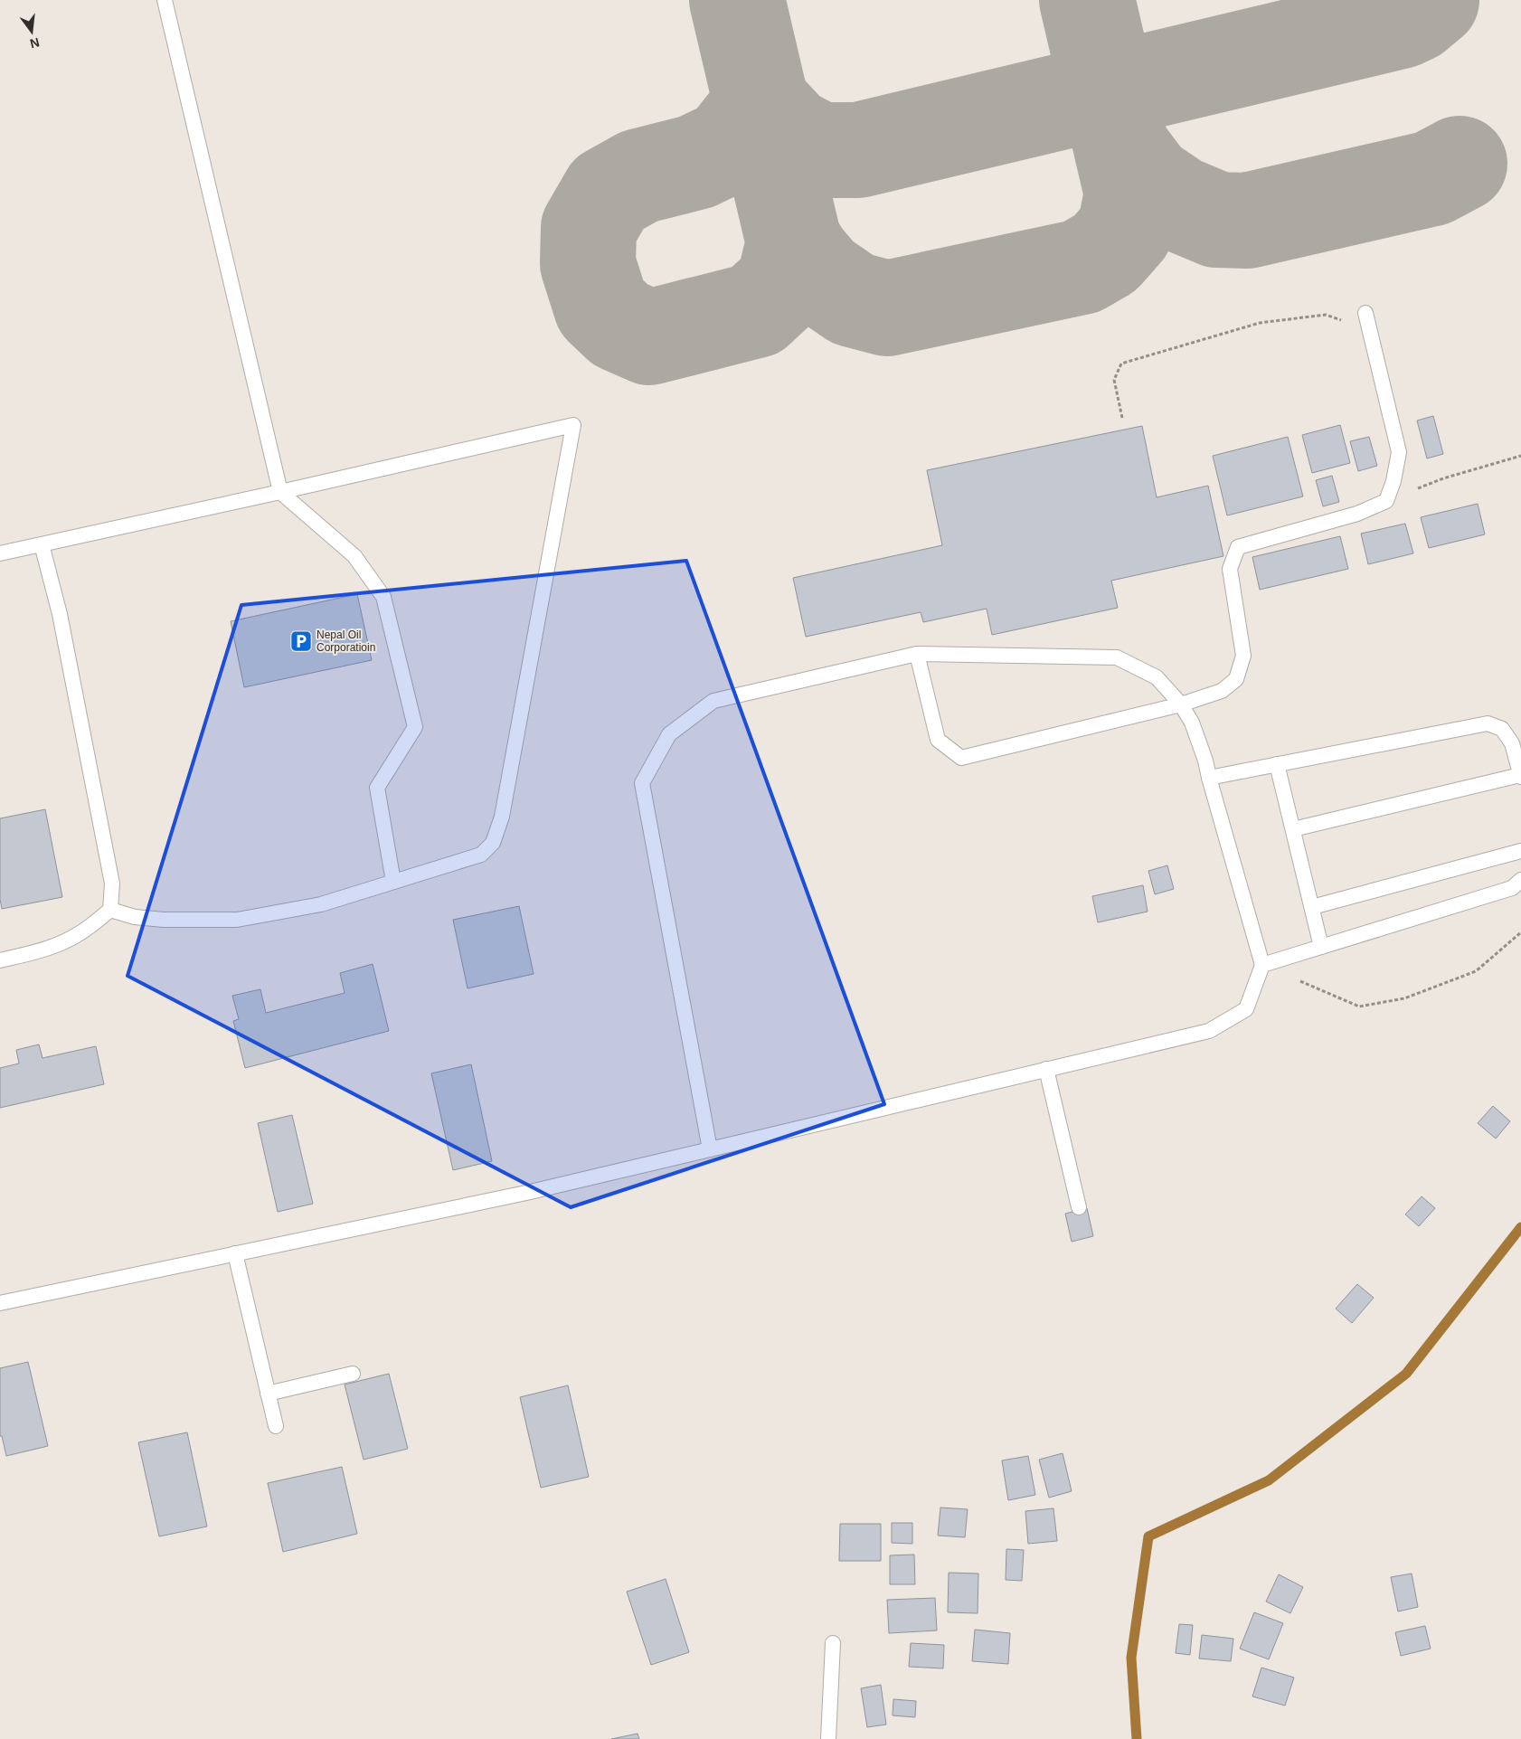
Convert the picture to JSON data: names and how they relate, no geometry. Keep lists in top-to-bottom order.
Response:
{
  "places": {
    "parking": ["Nepal Oil Corporatioin"]
  },
  "north": "bottom"
}
